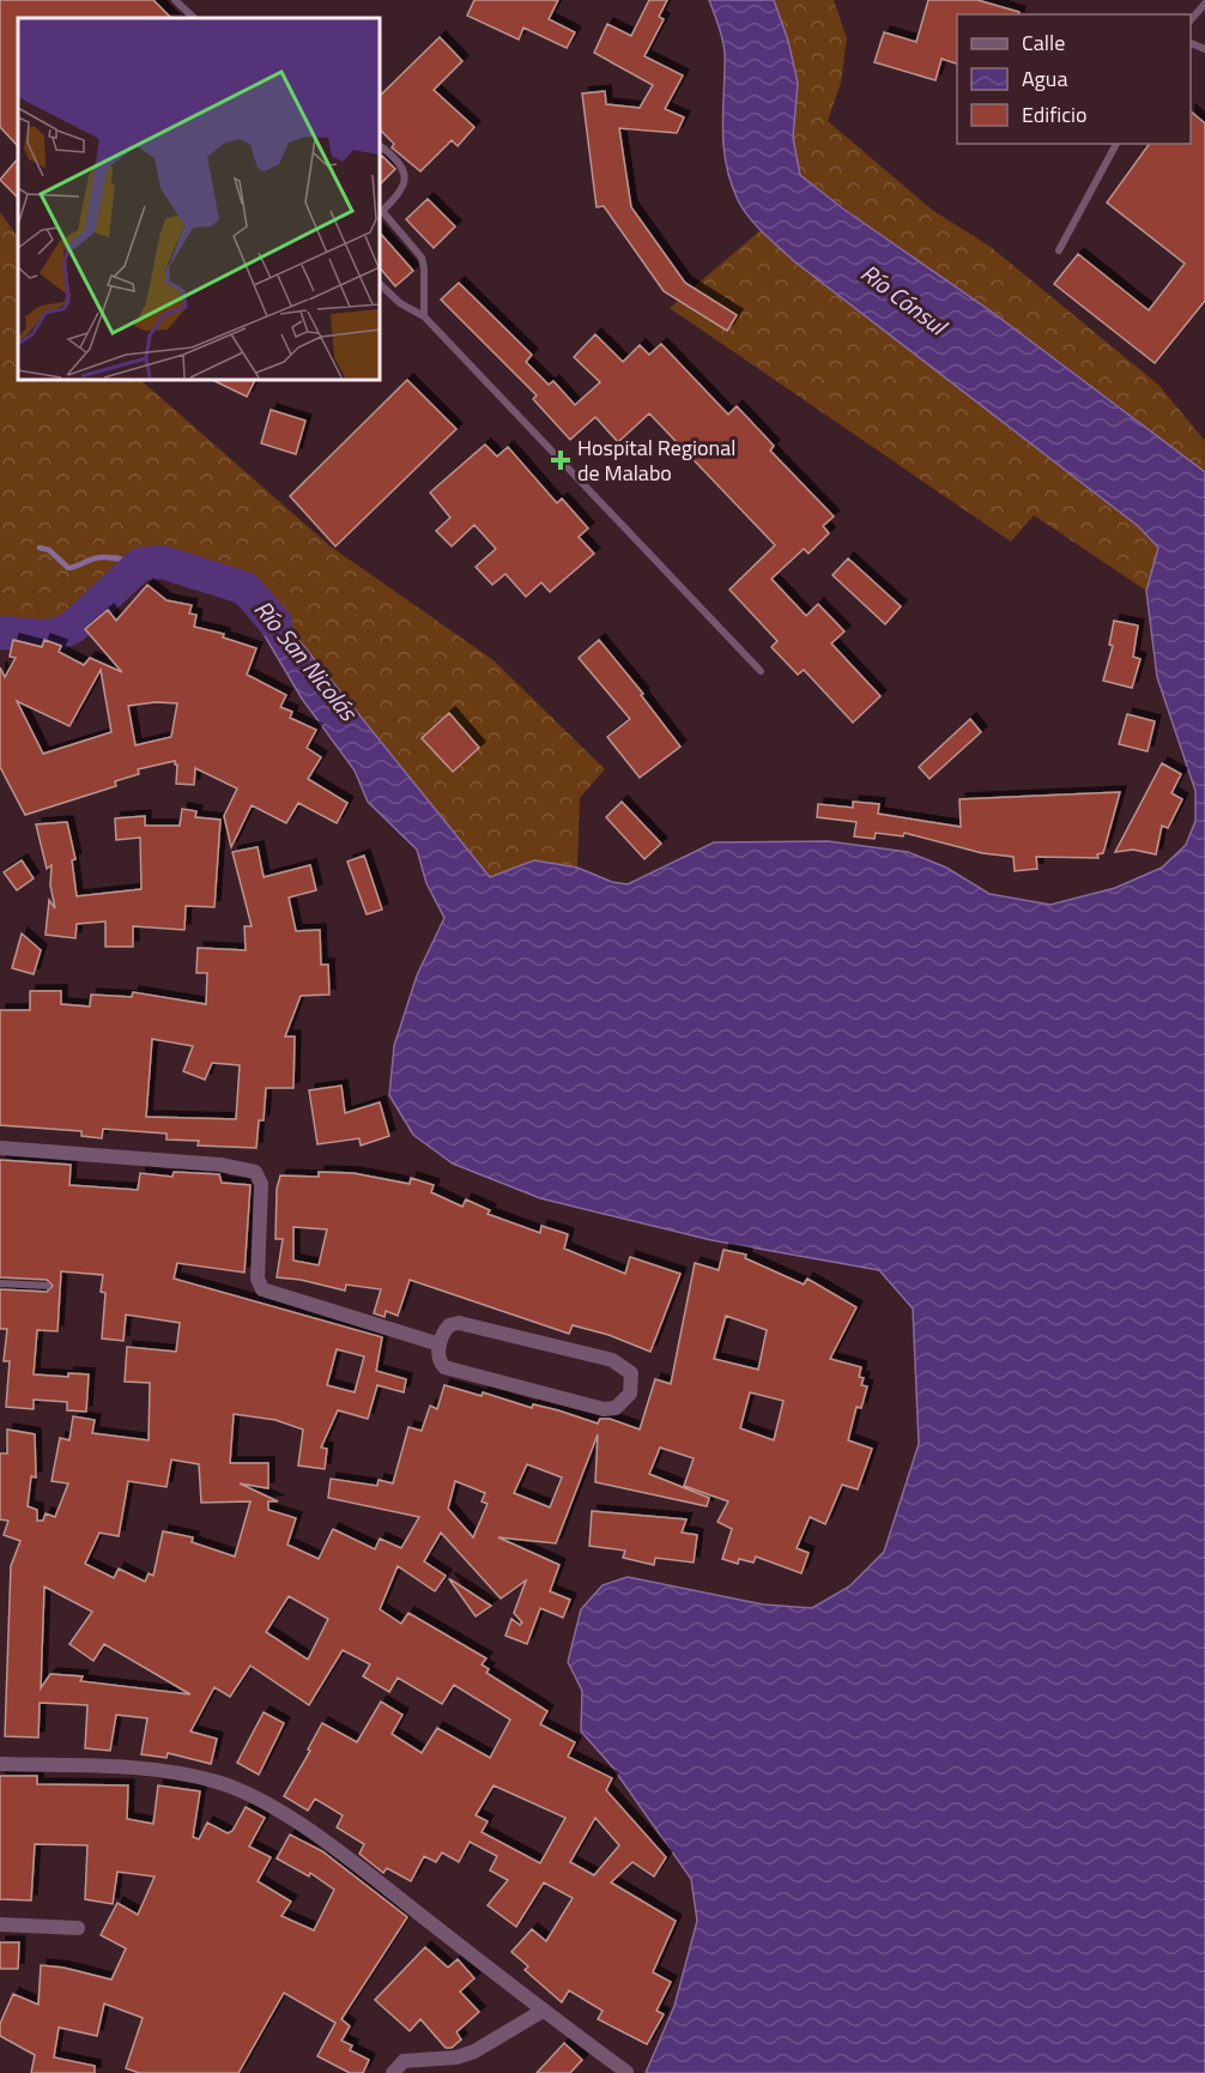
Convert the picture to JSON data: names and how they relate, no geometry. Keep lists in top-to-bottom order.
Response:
{
  "water": ["Río Cónsul", "Río San Nicolás"],
  "places": {
    "health": ["Hospital Regional de Malabo"]
  },
  "legend": ["Calle", "Agua", "Edificio"]
}
